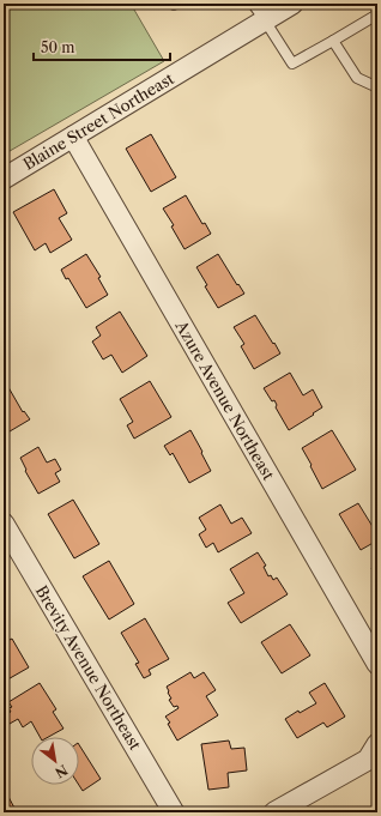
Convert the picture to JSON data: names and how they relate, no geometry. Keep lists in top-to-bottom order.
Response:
{
  "streets": {
    "street": ["Blaine Street Northeast", "Azure Avenue Northeast", "Brevity Avenue Northeast"]
  },
  "crossings": [
    ["Blaine Street Northeast", "Azure Avenue Northeast"]
  ],
  "scale_bar": "50 m",
  "north": "bottom right"
}
